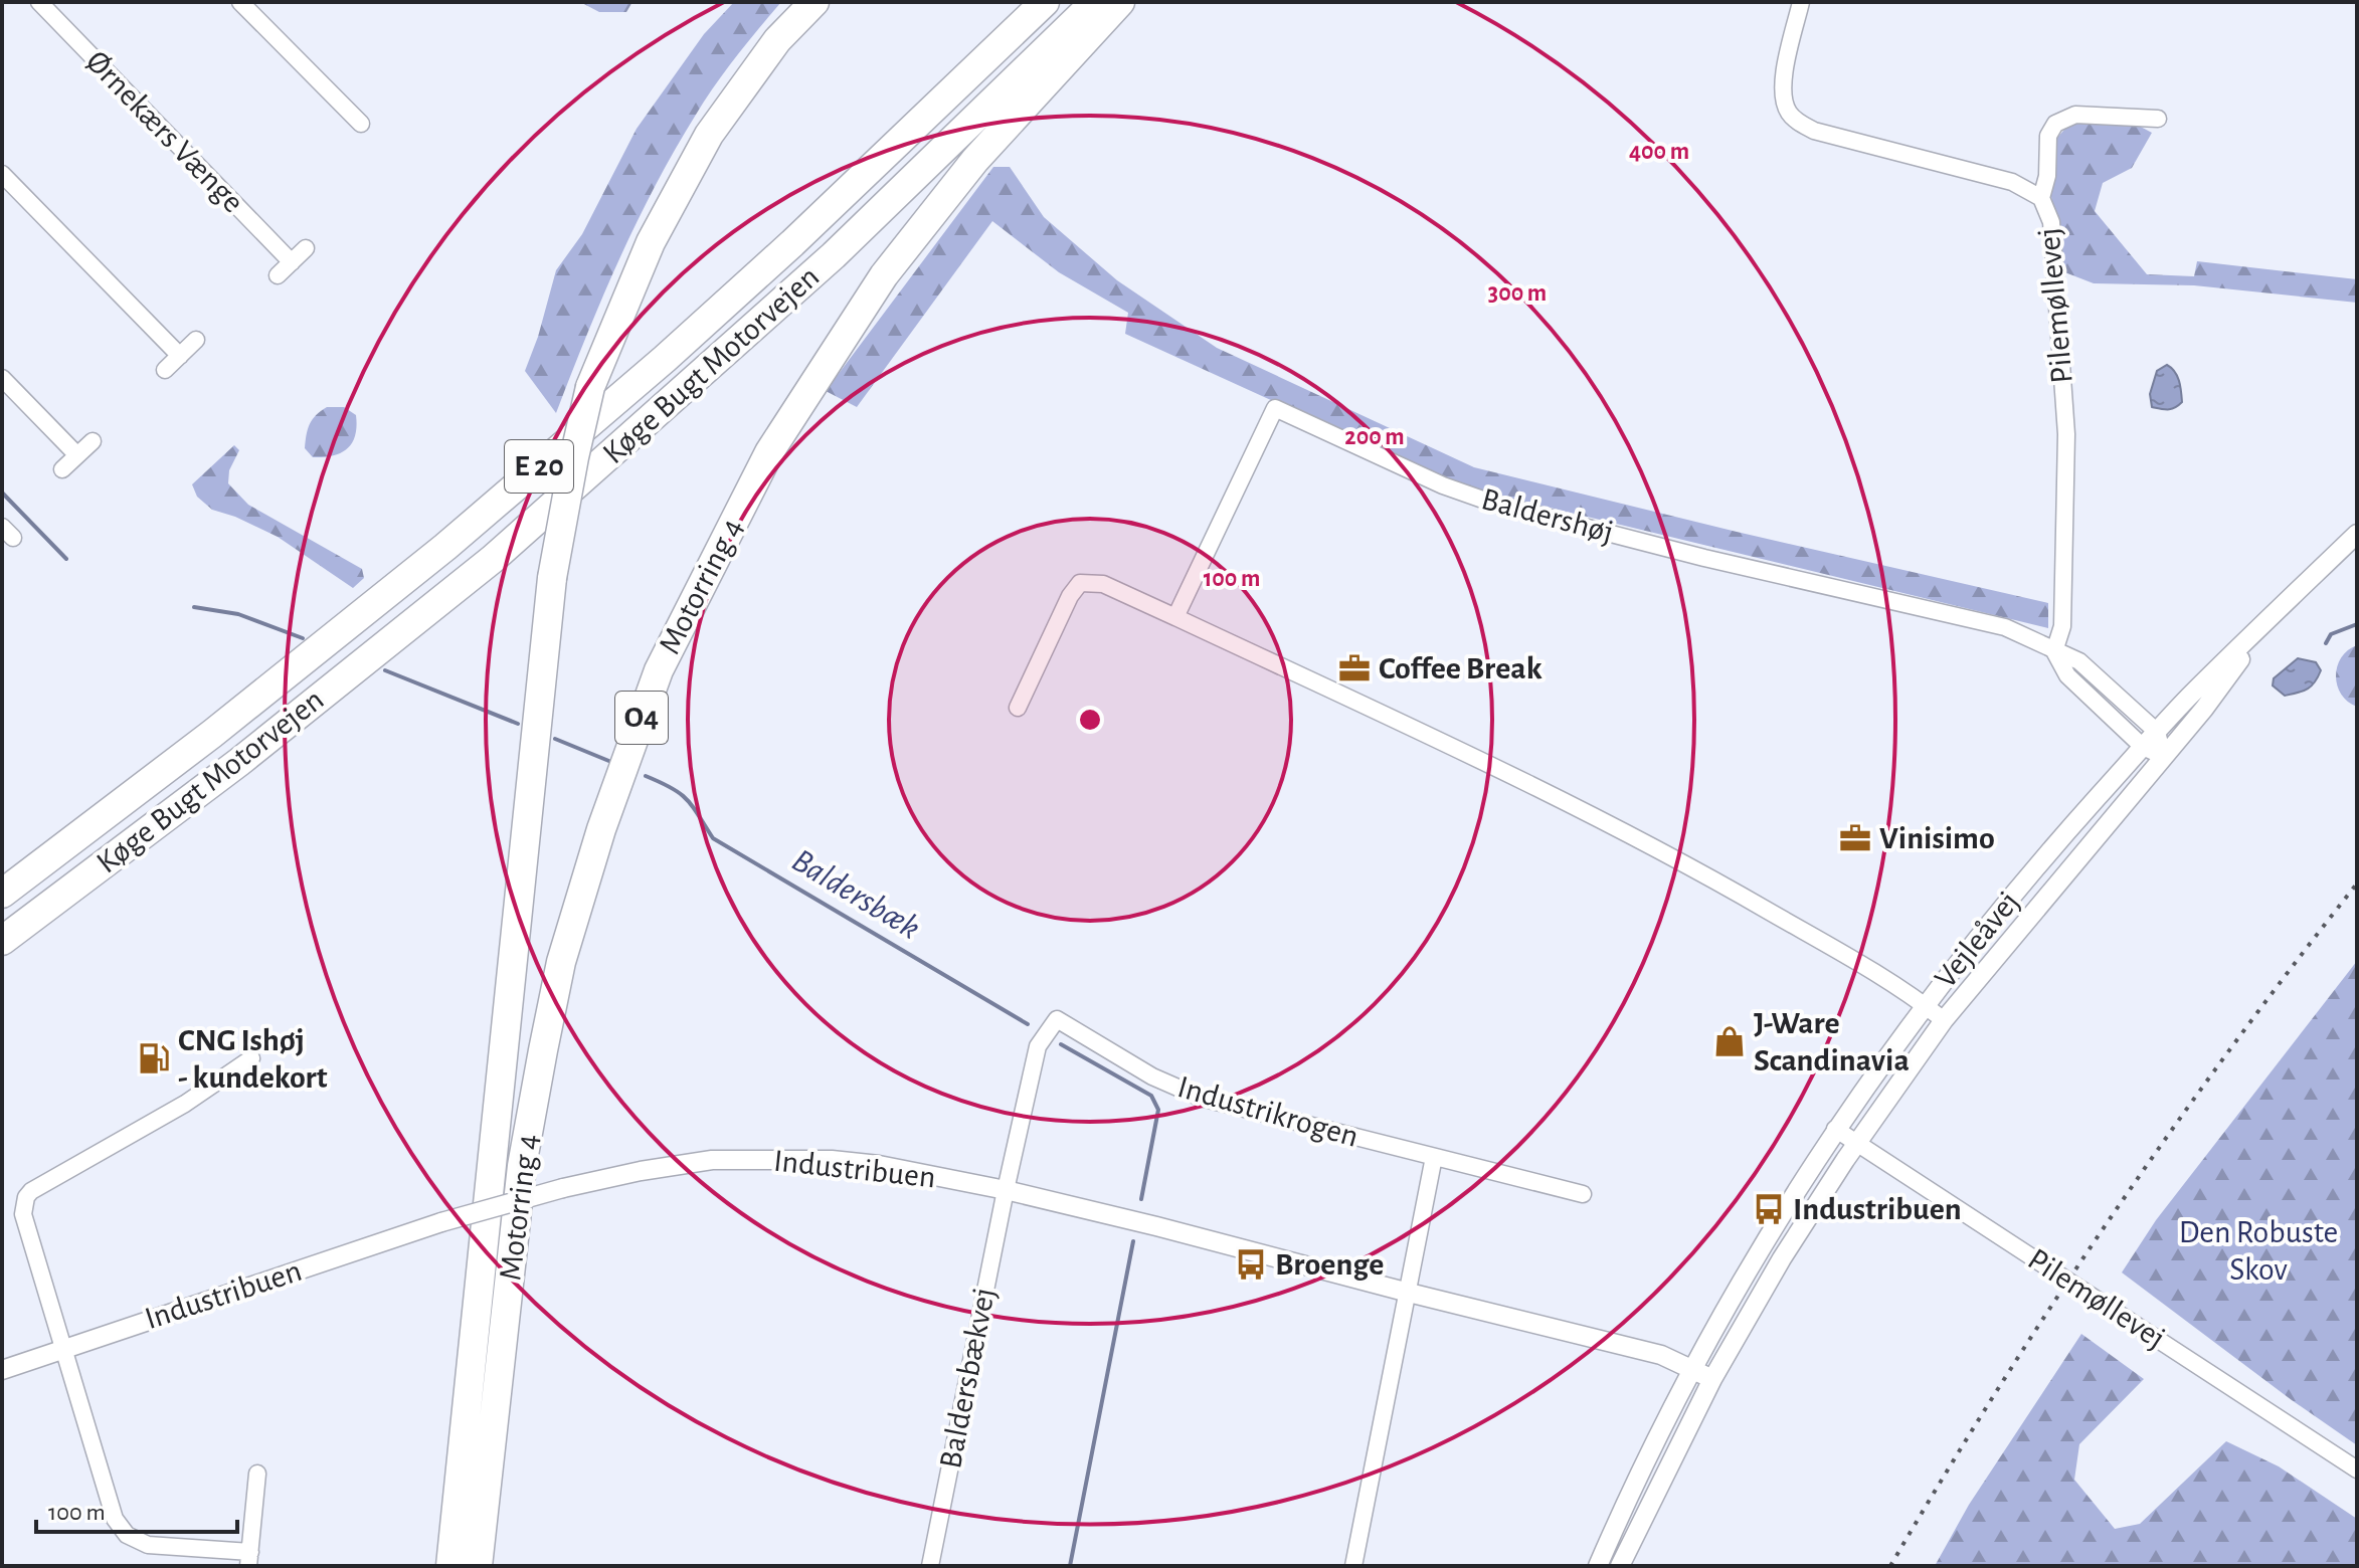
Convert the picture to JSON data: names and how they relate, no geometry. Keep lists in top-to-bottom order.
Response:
{
  "streets": {
    "highway": [
      "Køge Bugt Motorvejen",
      "E 20",
      "Motorring 4",
      "O4"
    ],
    "street": [
      "Ørnekærs Vænge",
      "Pilemøllevej",
      "Baldershøj",
      "Vejleåvej",
      "Industrikrogen",
      "Industribuen",
      "Baldersbækvej"
    ]
  },
  "crossings": [
    ["Pilemøllevej", "Baldershøj"],
    ["Pilemøllevej", "Vejleåvej"],
    ["Baldershøj", "Vejleåvej"],
    ["Vejleåvej", "Industribuen"],
    ["Industrikrogen", "Industribuen"],
    ["Industrikrogen", "Baldersbækvej"],
    ["Industribuen", "Baldersbækvej"]
  ],
  "water": ["Baldersbæk"],
  "parks": ["Den Robuste Skov"],
  "places": {
    "office": ["Coffee Break", "Vinisimo"],
    "shop": ["J-Ware Scandinavia"],
    "fuel station": ["CNG Ishøj - kundekort"],
    "bus stop": ["Industribuen", "Broenge"]
  },
  "scale_bar": "100 m",
  "rings": [
    "400 m",
    "300 m",
    "200 m",
    "100 m"
  ]
}
